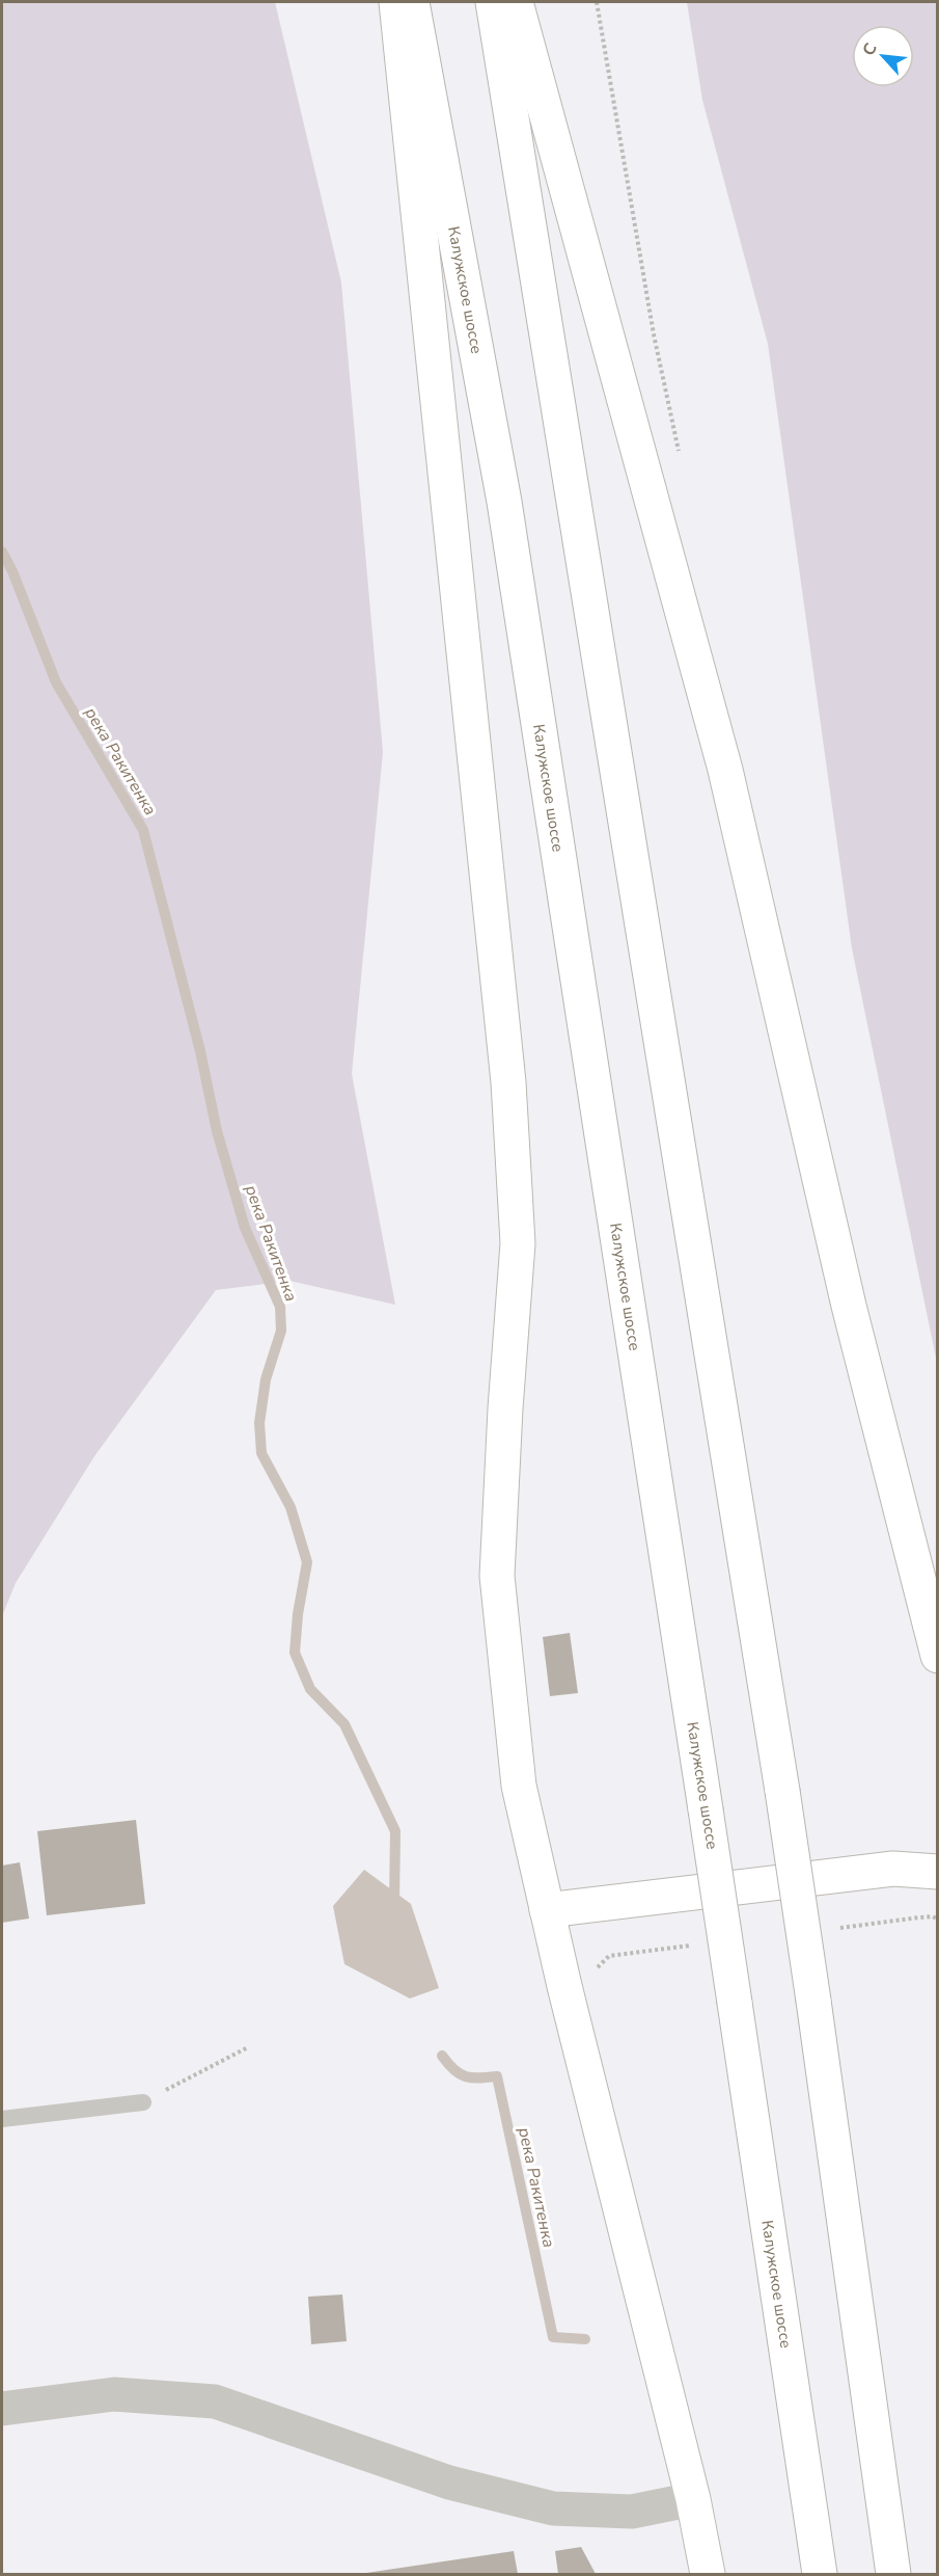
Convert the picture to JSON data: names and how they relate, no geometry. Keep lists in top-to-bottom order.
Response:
{
  "streets": {
    "main road": ["Калужское шоссе"]
  },
  "water": ["река Ракитенка"],
  "north": "top left"
}
